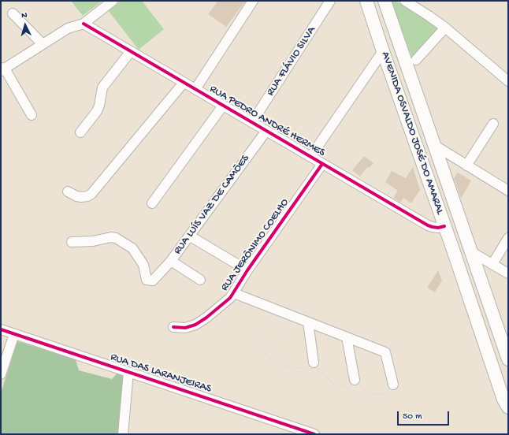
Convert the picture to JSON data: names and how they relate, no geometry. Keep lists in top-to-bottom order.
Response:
{
  "streets": {
    "main road": ["AVENIDA OSVALDO JOSÉ DO AMARAL"],
    "street": [
      "RUA FLÁVIO SILVA",
      "RUA PEDRO ANDRÉ HERMES",
      "RUA LUÍS VAZ DE CAMÕES",
      "RUA JERÔNIMO COELHO",
      "RUA DAS LARANJEIRAS"
    ]
  },
  "crossings": [
    ["RUA FLÁVIO SILVA", "RUA PEDRO ANDRÉ HERMES"],
    ["RUA PEDRO ANDRÉ HERMES", "AVENIDA OSVALDO JOSÉ DO AMARAL"],
    ["RUA PEDRO ANDRÉ HERMES", "RUA LUÍS VAZ DE CAMÕES"],
    ["RUA PEDRO ANDRÉ HERMES", "RUA JERÔNIMO COELHO"]
  ],
  "scale_bar": "50 m",
  "north": "top"
}
